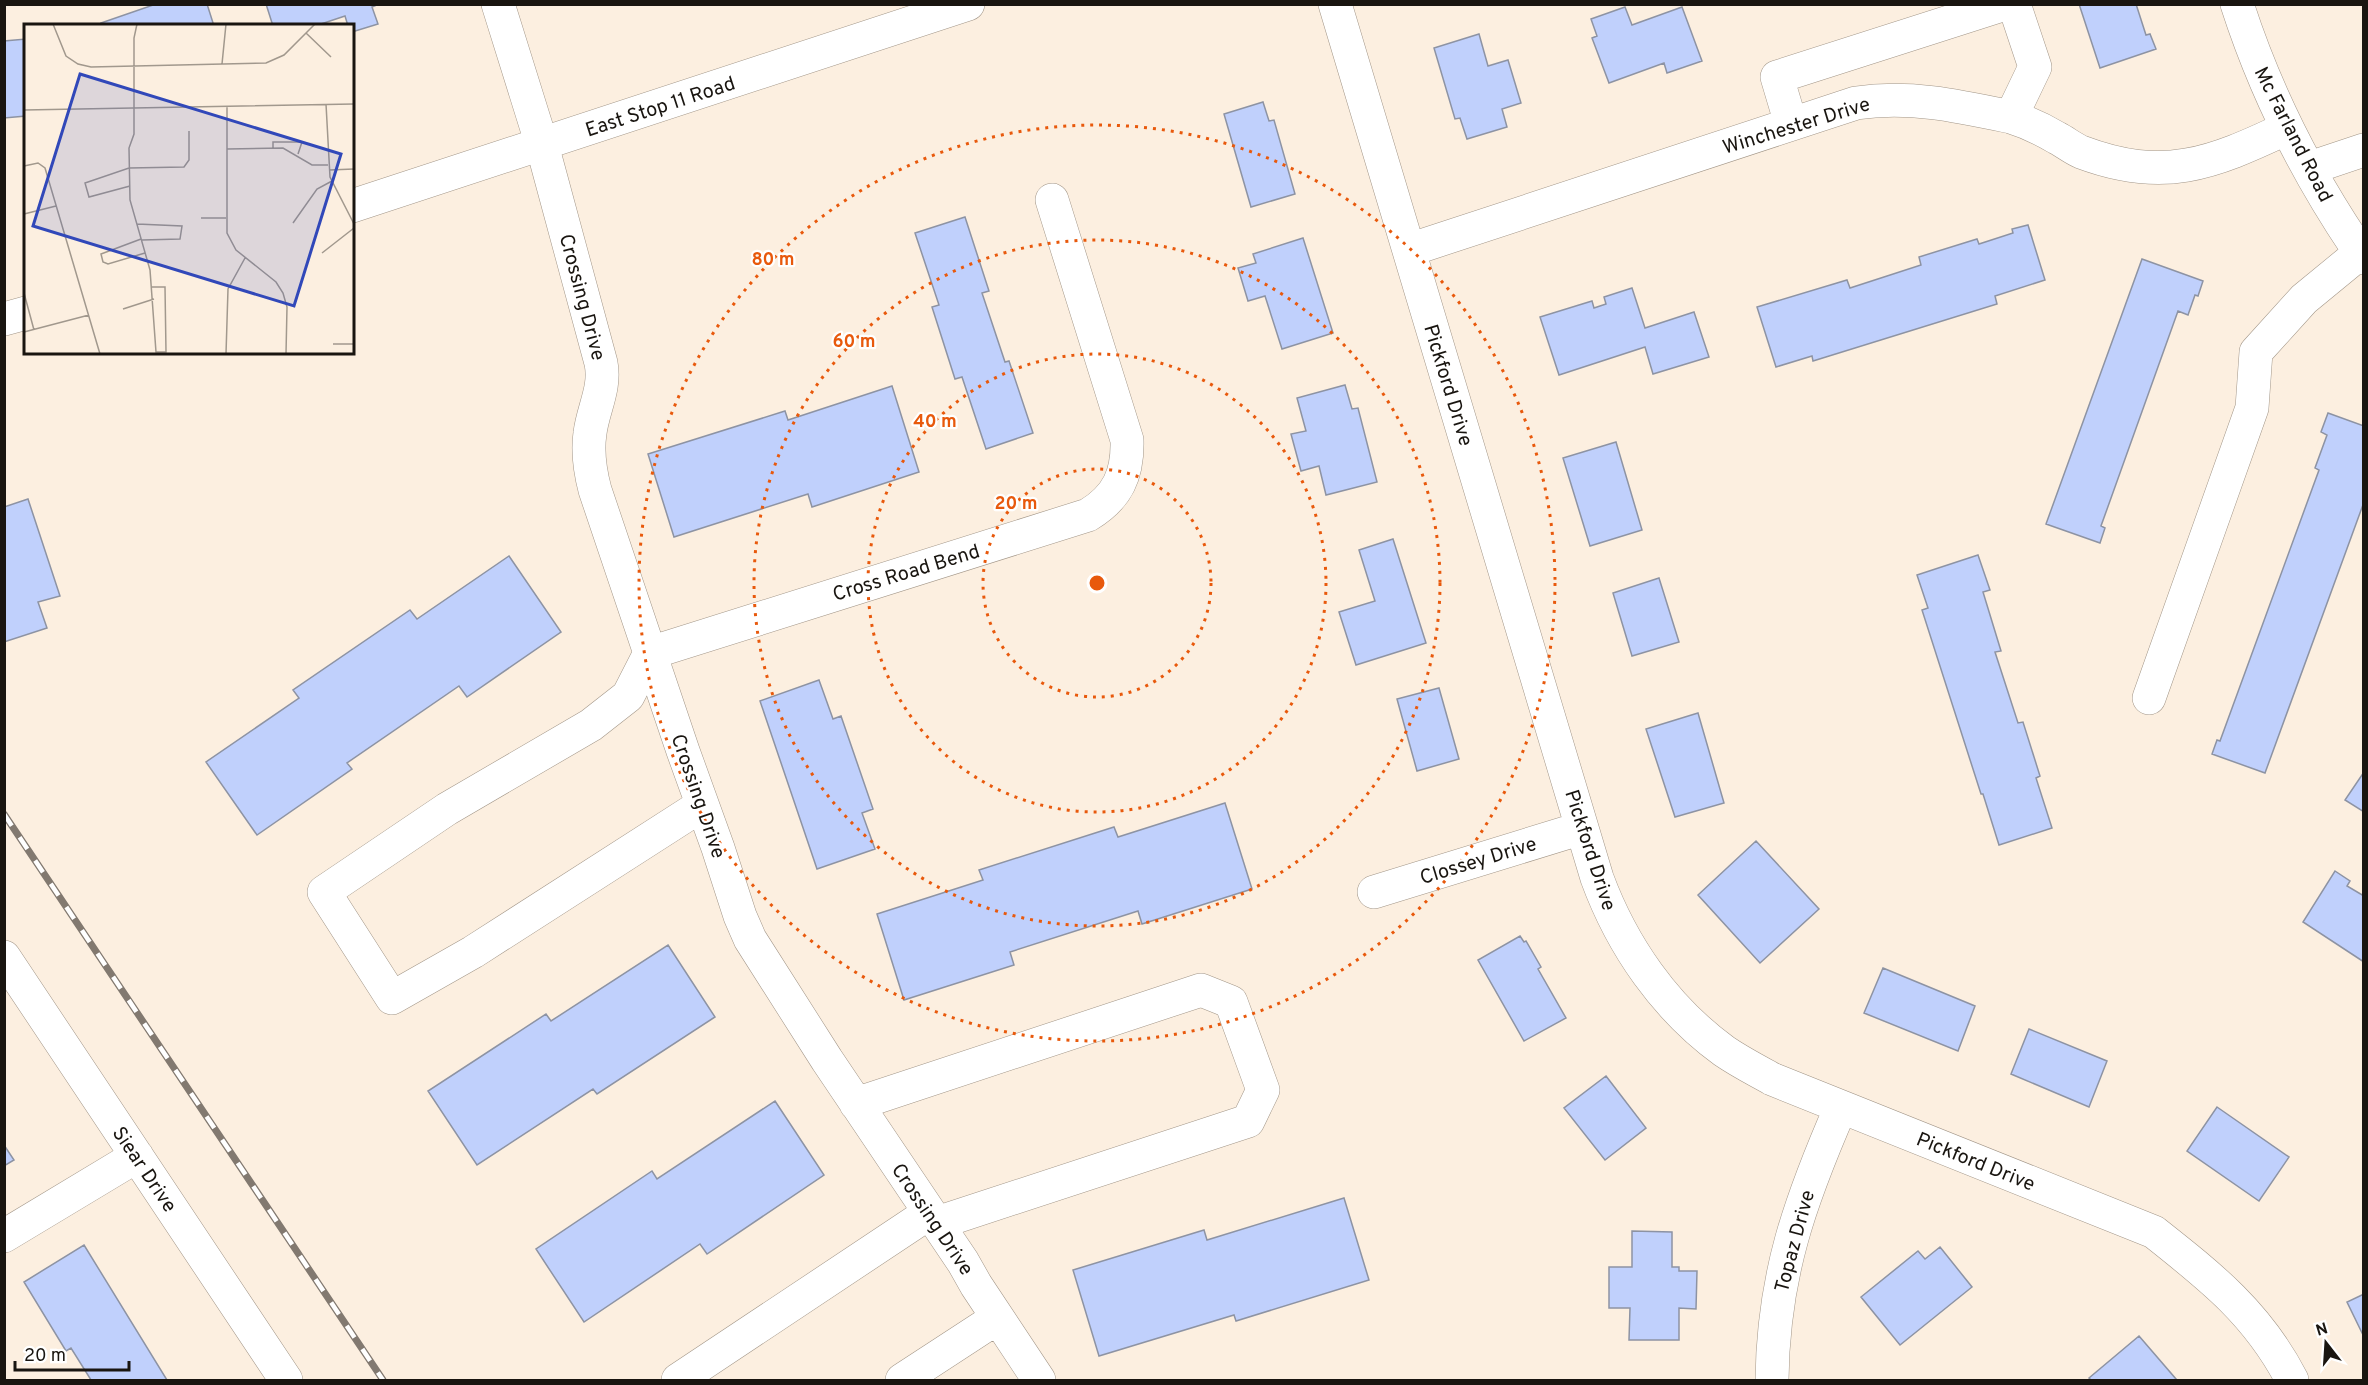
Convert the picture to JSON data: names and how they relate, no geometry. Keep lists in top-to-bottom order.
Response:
{
  "streets": {
    "street": [
      "East Stop 11 Road",
      "Winchester Drive",
      "Mc Farland Road",
      "Crossing Drive",
      "Pickford Drive",
      "Cross Road Bend",
      "Clossey Drive",
      "Siear Drive",
      "Topaz Drive"
    ]
  },
  "crossings": [
    ["East Stop 11 Road", "Crossing Drive"],
    ["Winchester Drive", "Mc Farland Road"],
    ["Winchester Drive", "Pickford Drive"],
    ["Crossing Drive", "Cross Road Bend"],
    ["Pickford Drive", "Clossey Drive"],
    ["Pickford Drive", "Topaz Drive"]
  ],
  "scale_bar": "20 m",
  "north": "top",
  "rings": [
    "80 m",
    "60 m",
    "40 m",
    "20 m"
  ]
}
